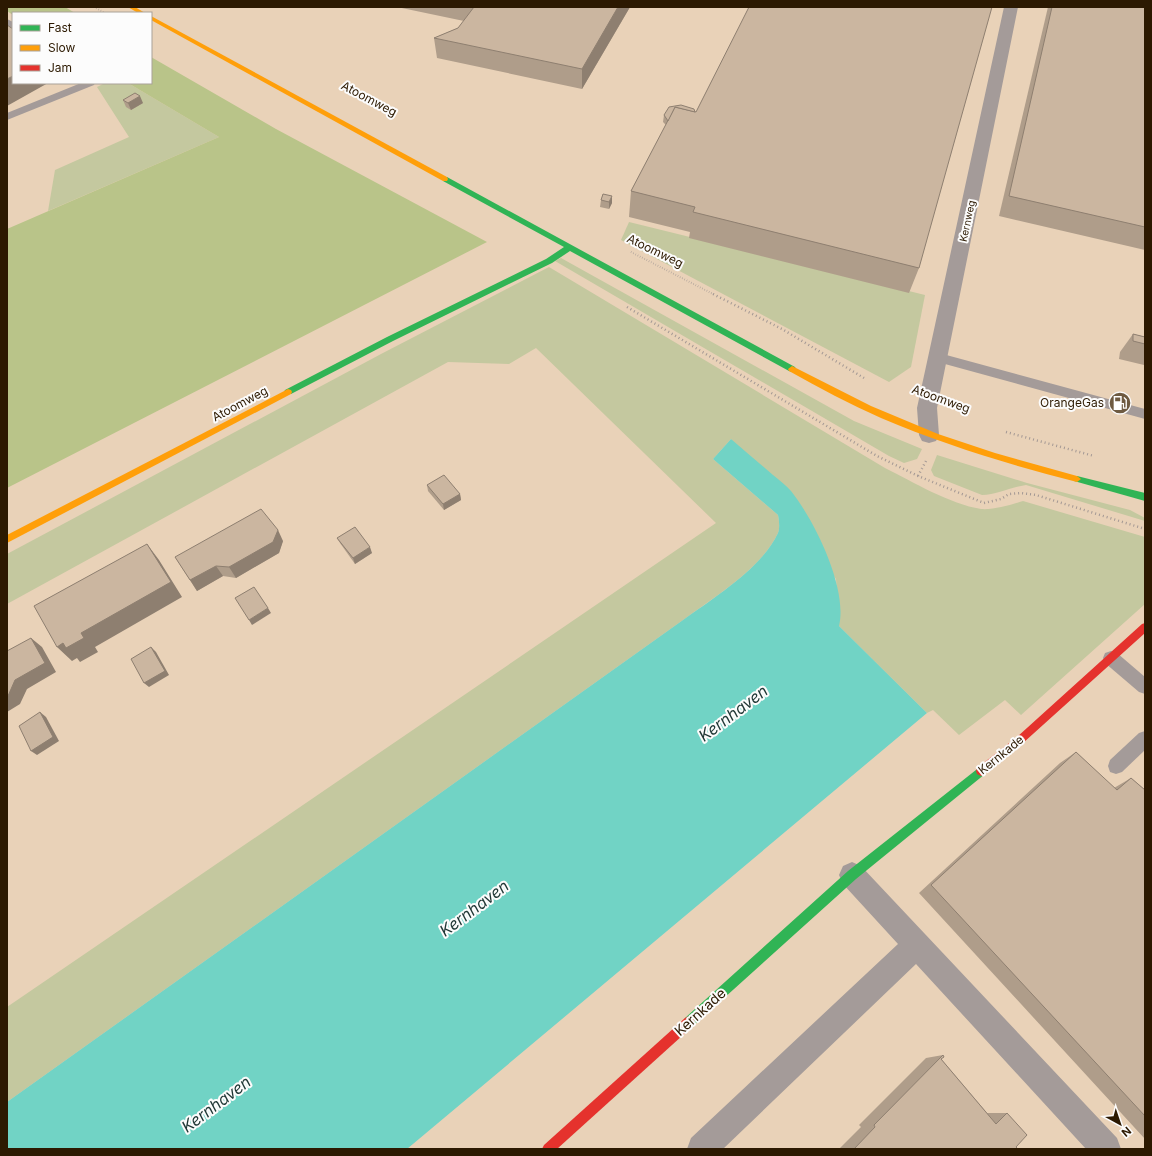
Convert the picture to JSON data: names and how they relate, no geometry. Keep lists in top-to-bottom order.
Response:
{
  "streets": {
    "street": ["Atoomweg", "Kernweg", "Kernkade"]
  },
  "water": ["Kernhaven"],
  "places": {
    "fuel station": ["OrangeGas"]
  },
  "legend": ["Fast", "Slow", "Jam"],
  "north": "bottom right"
}
